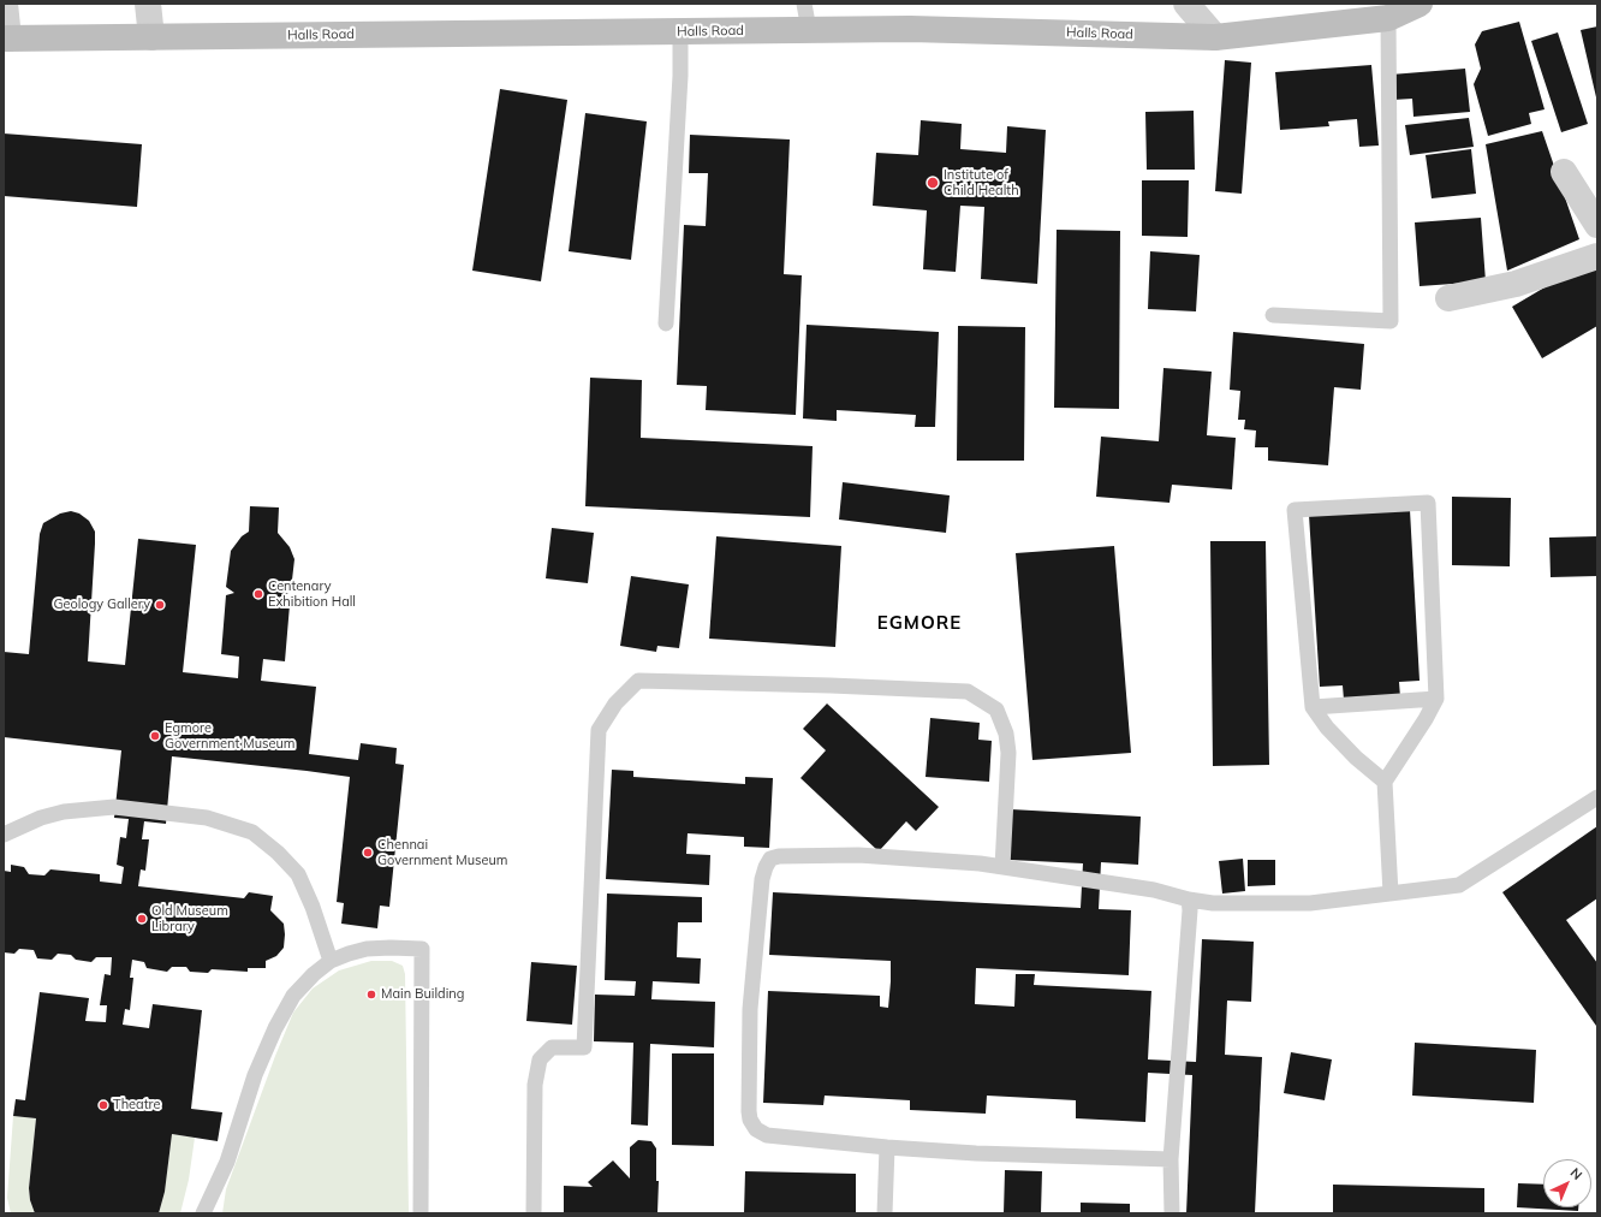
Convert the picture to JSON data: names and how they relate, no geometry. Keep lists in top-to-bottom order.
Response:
{
  "streets": {
    "main road": ["Halls Road"]
  },
  "districts": ["EGMORE"],
  "places": [
    "Institute of Child Health",
    "Centenary Exhibition Hall",
    "Geology Gallery",
    "Egmore Government Museum",
    "Chennai Government Museum",
    "Old Museum Library",
    "Main Building",
    "Theatre"
  ],
  "north": "top right"
}
